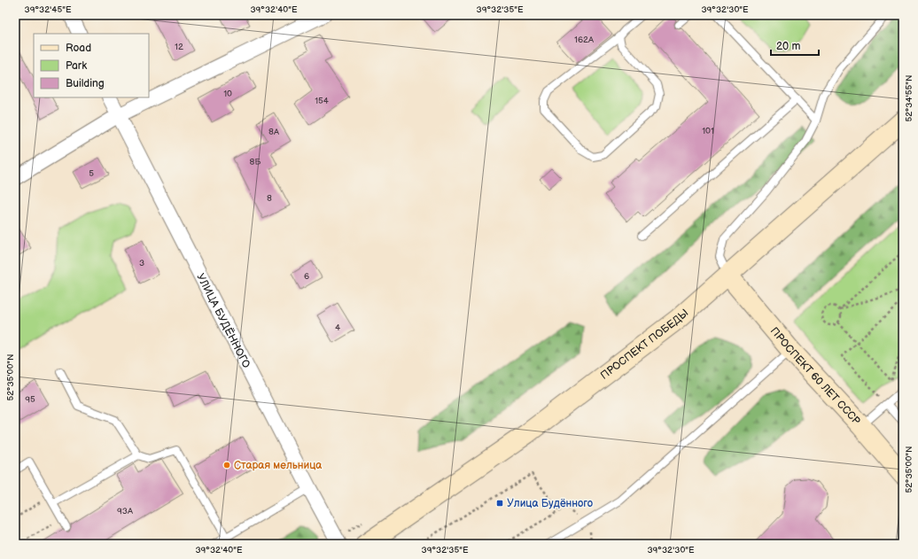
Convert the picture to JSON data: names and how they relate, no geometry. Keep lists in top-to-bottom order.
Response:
{
  "streets": {
    "main road": ["ПРОСПЕКТ ПОБЕДЫ", "ПРОСПЕКТ 60 ЛЕТ СССР"],
    "street": ["УЛИЦА БУДЁННОГО"]
  },
  "crossings": [
    ["ПРОСПЕКТ ПОБЕДЫ", "ПРОСПЕКТ 60 ЛЕТ СССР"]
  ],
  "places": {
    "other": ["Старая мельница"],
    "transit": ["Улица Будённого"]
  },
  "house_numbers": [
    "162А",
    "12",
    "10",
    "154",
    "101",
    "8А",
    "8Б",
    "5",
    "8",
    "3",
    "6",
    "4",
    "95",
    "93А"
  ],
  "legend": ["Road", "Park", "Building"],
  "scale_bar": "20 m",
  "coordinates": [
    "39°32'45\"E",
    "39°32'40\"E",
    "39°32'35\"E",
    "39°32'30\"E",
    "52°34'55\"N",
    "52°35'00\"N"
  ]
}
